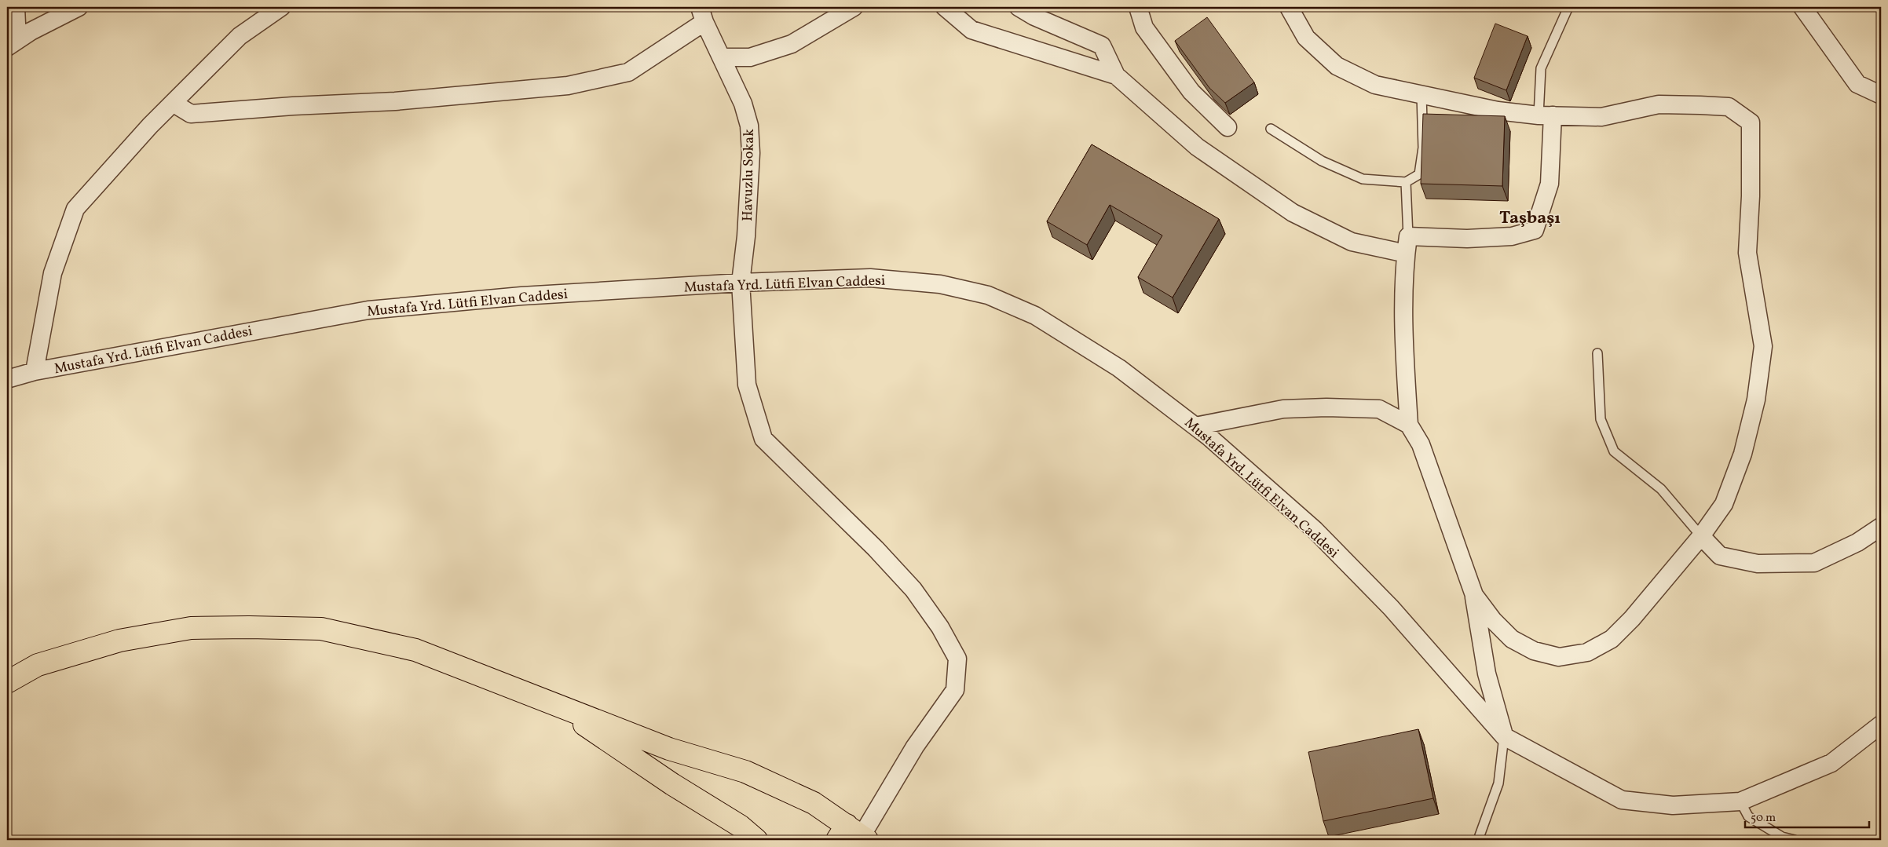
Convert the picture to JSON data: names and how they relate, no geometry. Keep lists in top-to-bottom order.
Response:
{
  "streets": {
    "street": ["Havuzlu Sokak", "Mustafa Yrd. Lütfi Elvan Caddesi"]
  },
  "crossings": [
    ["Havuzlu Sokak", "Mustafa Yrd. Lütfi Elvan Caddesi"]
  ],
  "districts": ["Taşbaşı"],
  "scale_bar": "50 m"
}
